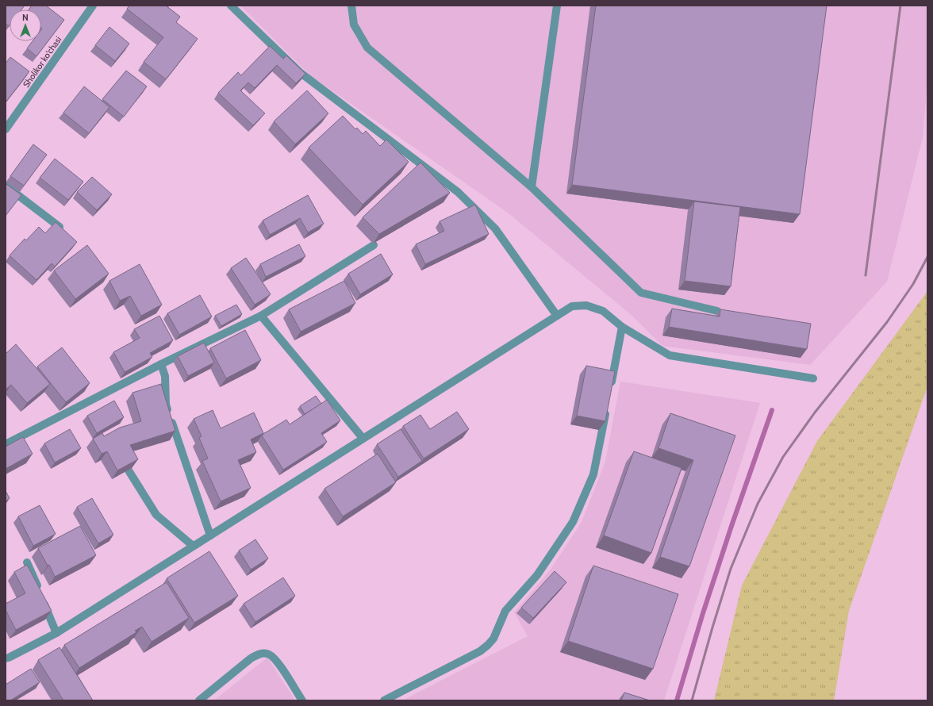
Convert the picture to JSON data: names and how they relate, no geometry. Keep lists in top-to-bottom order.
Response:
{
  "streets": {
    "street": ["Sholikor ko'chasi"]
  },
  "north": "top"
}
